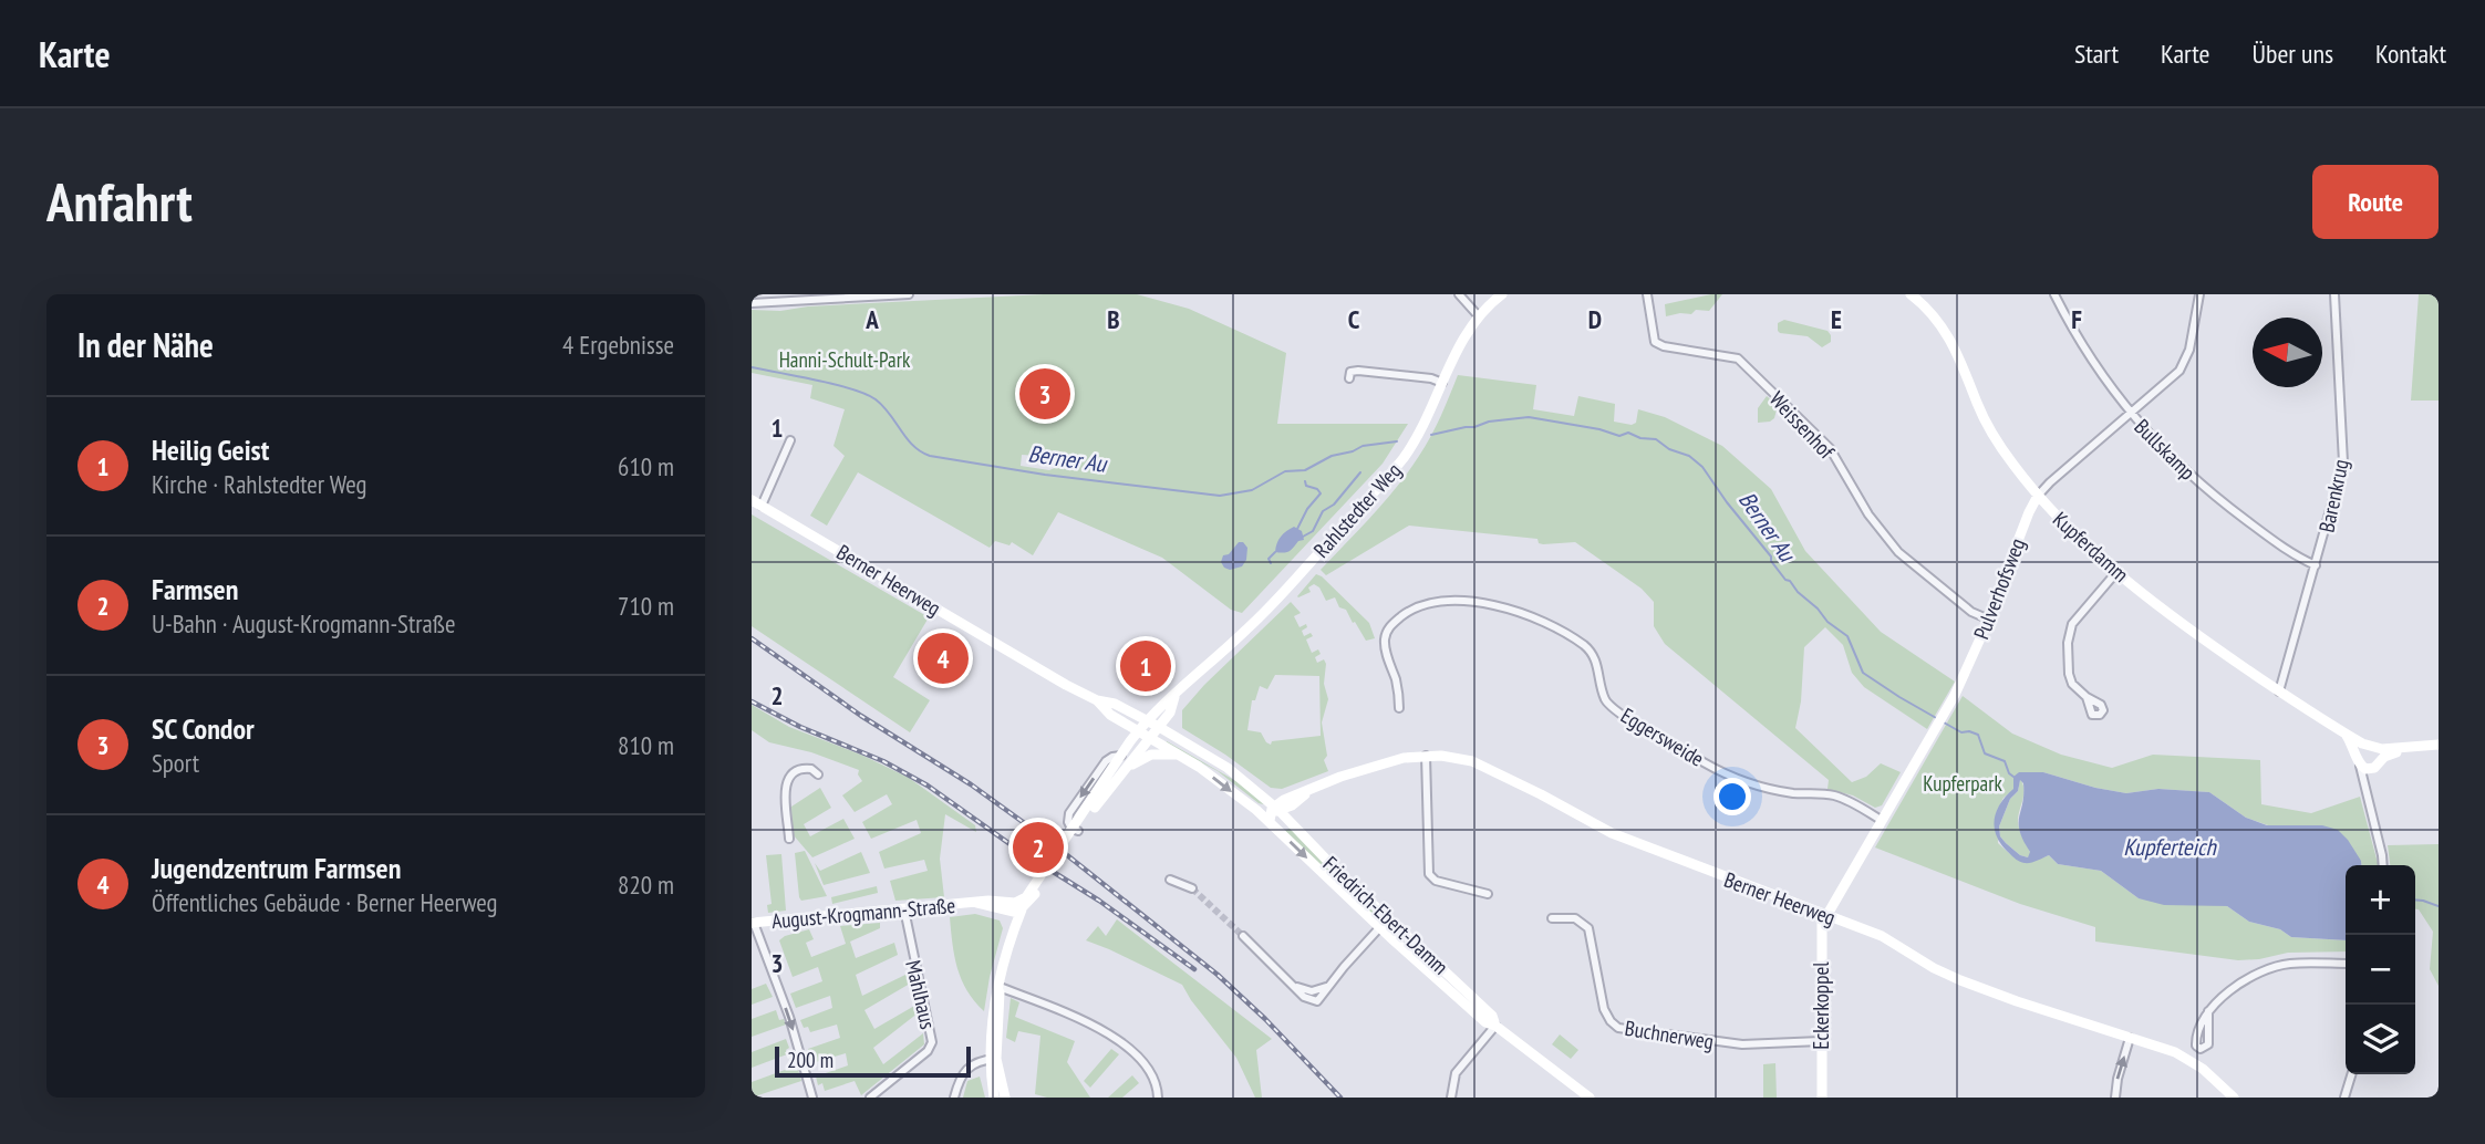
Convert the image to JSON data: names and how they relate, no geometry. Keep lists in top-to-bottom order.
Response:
{
  "streets": {
    "main road": [
      "Rahlstedter Weg",
      "Kupferdamm",
      "Berner Heerweg",
      "Pulverhofsweg",
      "August-Krogmann-Straße",
      "Friedrich-Ebert-Damm",
      "Eckerkoppel"
    ],
    "street": [
      "Weissenhof",
      "Bullskamp",
      "Barenkrug",
      "Eggersweide",
      "Mahlhaus",
      "Buchnerweg"
    ]
  },
  "crossings": [
    ["Weissenhof", "Pulverhofsweg"],
    ["Bullskamp", "Barenkrug"],
    ["Bullskamp", "Pulverhofsweg"],
    ["Barenkrug", "Kupferdamm"],
    ["Rahlstedter Weg", "Berner Heerweg"],
    ["Kupferdamm", "Pulverhofsweg"],
    ["Berner Heerweg", "Pulverhofsweg"],
    ["Berner Heerweg", "Friedrich-Ebert-Damm"],
    ["Berner Heerweg", "Eckerkoppel"],
    ["Pulverhofsweg", "Eggersweide"],
    ["Pulverhofsweg", "Eckerkoppel"],
    ["August-Krogmann-Straße", "Mahlhaus"],
    ["Eckerkoppel", "Buchnerweg"]
  ],
  "water": ["Berner Au", "Kupferteich"],
  "parks": ["Hanni-Schult-Park", "Kupferpark"],
  "scale_bar": "200 m",
  "north": "left",
  "page": {
    "header": "Karte",
    "nav": [
      "Start",
      "Karte",
      "Über uns",
      "Kontakt"
    ],
    "buttons": "Route",
    "title": "Anfahrt",
    "heading": ["In der Nähe", "4 Ergebnisse"],
    "pins": [
      "3",
      "4",
      "1",
      "2"
    ],
    "list": [
      {
        "mark": "1",
        "name": "Heilig Geist",
        "note": "Kirche · Rahlstedter Weg",
        "value": "610 m"
      },
      {
        "mark": "2",
        "name": "Farmsen",
        "note": "U-Bahn · August-Krogmann-Straße",
        "value": "710 m"
      },
      {
        "mark": "3",
        "name": "SC Condor",
        "note": "Sport",
        "value": "810 m"
      },
      {
        "mark": "4",
        "name": "Jugendzentrum Farmsen",
        "note": "Öffentliches Gebäude · Berner Heerweg",
        "value": "820 m"
      }
    ],
    "map_buttons": ["+", "−"],
    "scale": "200 m"
  },
  "grid": {
    "columns": [
      "A",
      "B",
      "C",
      "D",
      "E",
      "F"
    ],
    "rows": ["1", "2", "3"]
  }
}
